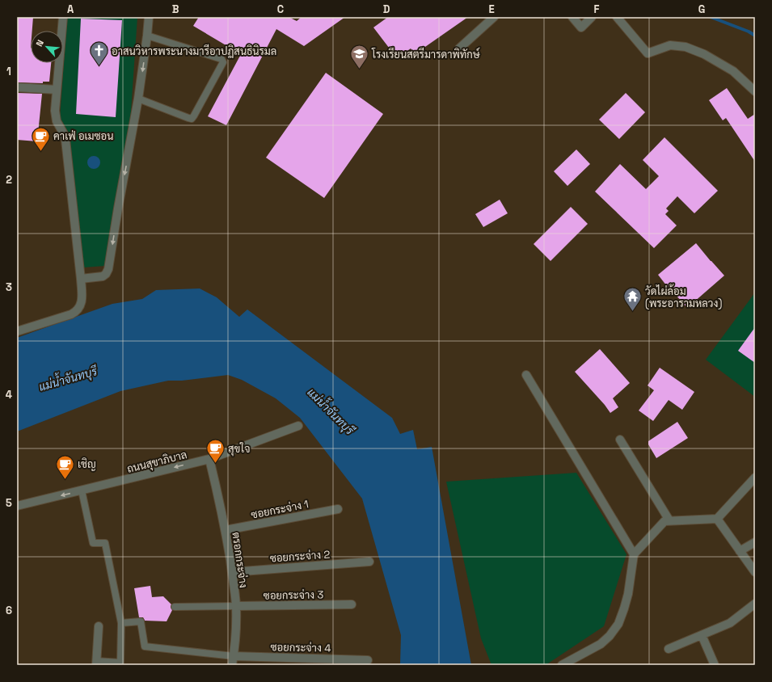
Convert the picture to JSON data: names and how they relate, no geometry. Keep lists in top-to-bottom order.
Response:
{
  "streets": {
    "street": [
      "ถนนสุขาภิบาล",
      "ซอยกระจ่าง 1",
      "ซอยกระจ่าง 2",
      "ตรอกกระจ่าง",
      "ซอยกระจ่าง 3",
      "ซอยกระจ่าง 4"
    ]
  },
  "crossings": [
    ["ถนนสุขาภิบาล", "ตรอกกระจ่าง"],
    ["ซอยกระจ่าง 1", "ตรอกกระจ่าง"],
    ["ซอยกระจ่าง 2", "ตรอกกระจ่าง"],
    ["ตรอกกระจ่าง", "ซอยกระจ่าง 3"],
    ["ตรอกกระจ่าง", "ซอยกระจ่าง 4"]
  ],
  "one_way": ["ถนนสุขาภิบาล"],
  "water": ["แม่น้ำจันทบุรี"],
  "places": {
    "church": ["อาสนวิหารพระนางมารีอาปฏิสนธินิรมล"],
    "school or university": ["โรงเรียนสตรีมารดาพิทักษ์"],
    "cafe": ["คาเฟ่ อเมซอน", "สุขใจ", "เชิญ"],
    "temple": ["วัดไผ่ล้อม (พระอารามหลวง)"]
  },
  "north": "top left",
  "grid": {
    "columns": [
      "A",
      "B",
      "C",
      "D",
      "E",
      "F",
      "G"
    ],
    "rows": [
      "1",
      "2",
      "3",
      "4",
      "5",
      "6"
    ]
  }
}
